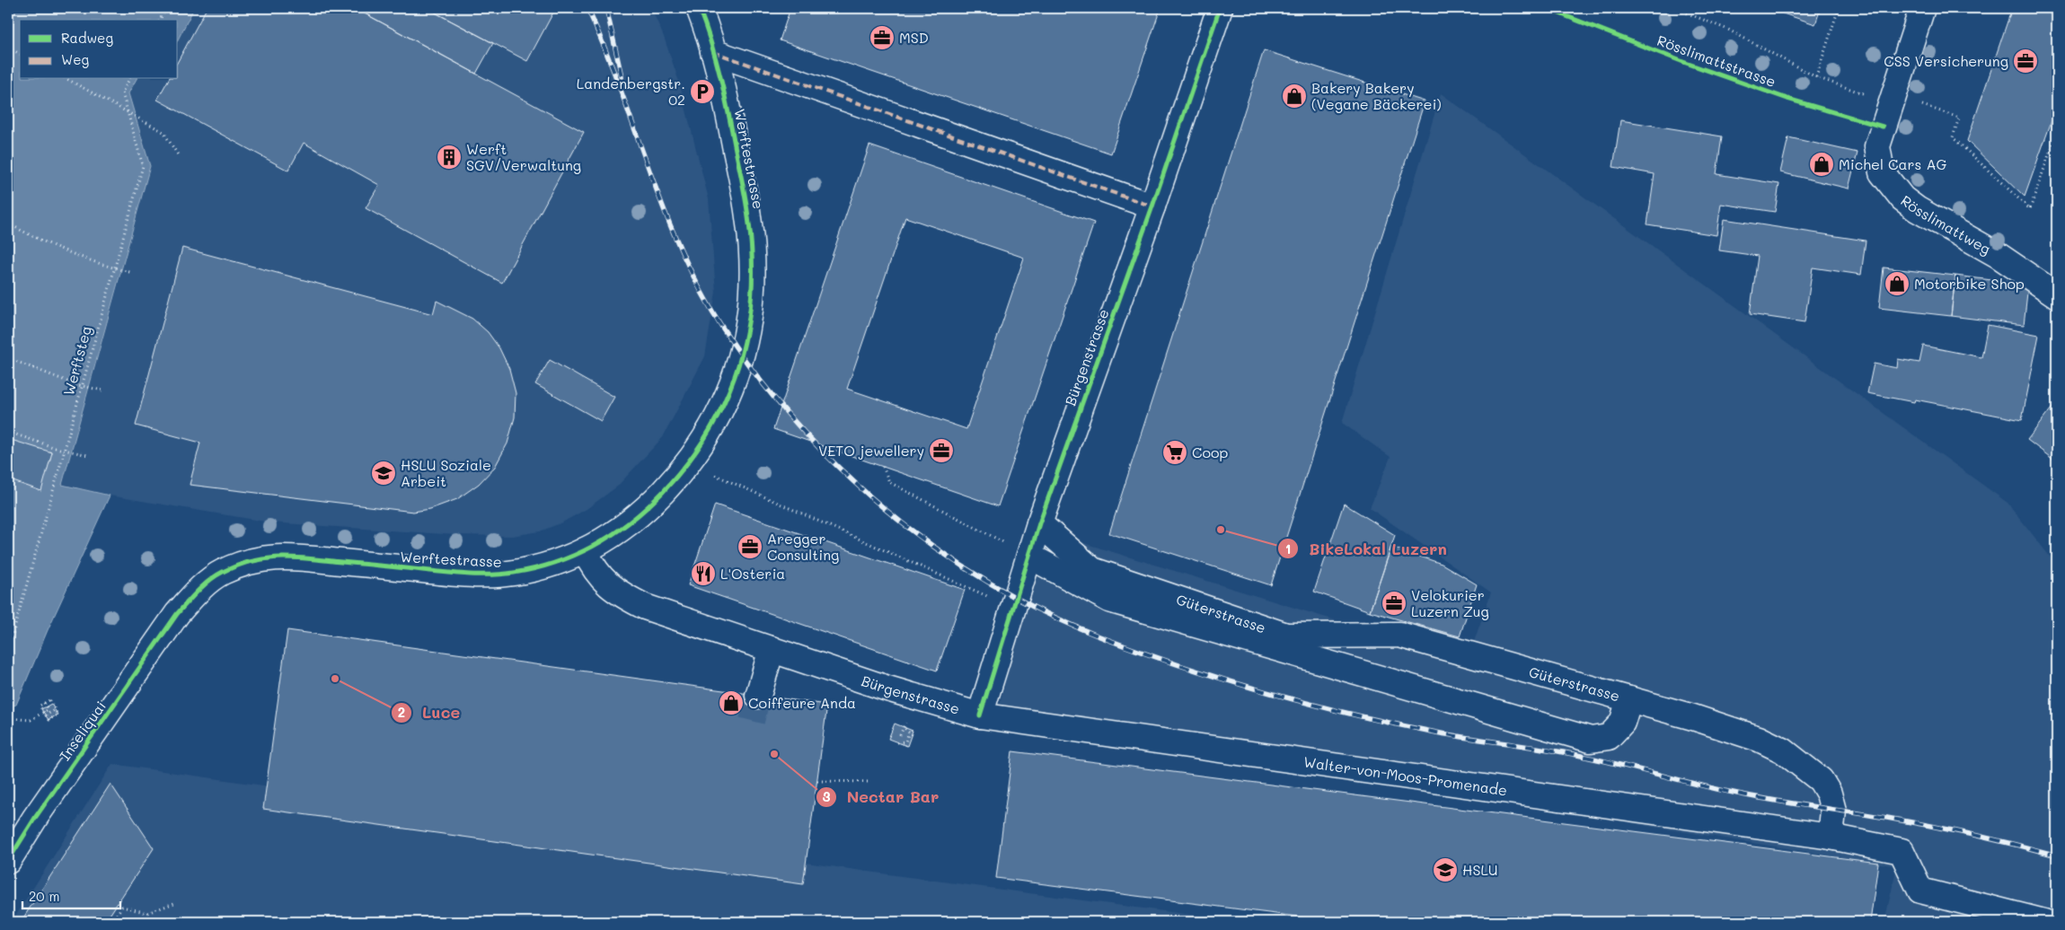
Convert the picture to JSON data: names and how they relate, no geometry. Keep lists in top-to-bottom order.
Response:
{
  "streets": {
    "street": [
      "Werftestrasse",
      "Rösslimattweg",
      "Bürgenstrasse",
      "Güterstrasse",
      "Inseliquai",
      "Walter-von-Moos-Promenade"
    ],
    "path": ["Werftsteg"],
    "cycle path": ["Rösslimattstrasse"]
  },
  "crossings": [
    ["Werftestrasse", "Bürgenstrasse"],
    ["Werftestrasse", "Inseliquai"],
    ["Bürgenstrasse", "Güterstrasse"],
    ["Bürgenstrasse", "Walter-von-Moos-Promenade"],
    ["Güterstrasse", "Walter-von-Moos-Promenade"]
  ],
  "places": {
    "office": [
      "MSD",
      "CSS Versicherung",
      "VETO jewellery",
      "Aregger Consulting",
      "Velokurier Luzern Zug"
    ],
    "parking": ["Landenbergstr. 02"],
    "shop": [
      "Bakery Bakery (Vegane Bäckerei)",
      "Michel Cars AG",
      "Motorbike Shop",
      "Coiffeure Anda"
    ],
    "building": ["Werft SGV/Verwaltung"],
    "supermarket": ["Coop"],
    "school or university": ["HSLU Soziale Arbeit", "HSLU"],
    "other": ["BikeLokal Luzern", "Luce", "Nectar Bar"],
    "restaurant": ["L'Osteria"]
  },
  "legend": ["Radweg", "Weg"],
  "scale_bar": "20 m"
}
